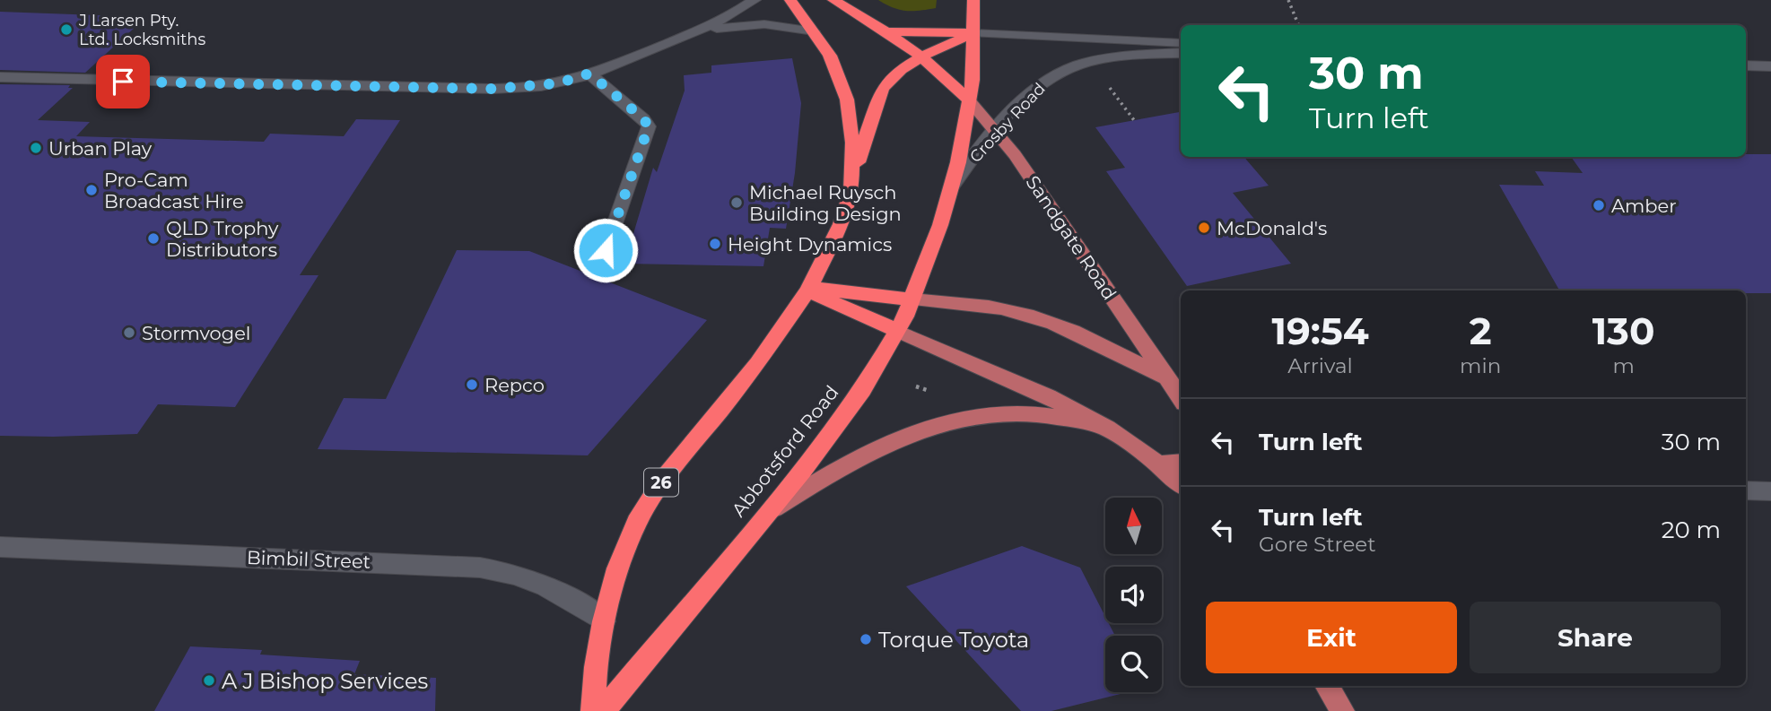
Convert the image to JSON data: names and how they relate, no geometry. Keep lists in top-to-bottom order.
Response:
{
  "streets": {
    "highway": ["Sandgate Road", "Abbotsford Road", "26"],
    "street": ["Crosby Road", "Bimbil Street"]
  },
  "crossings": [
    ["Crosby Road", "Sandgate Road"],
    ["Crosby Road", "Abbotsford Road"],
    ["Sandgate Road", "Abbotsford Road"],
    ["26", "Bimbil Street"]
  ],
  "places": [
    "J Larsen Pty. Ltd. Locksmiths",
    "Urban Play",
    "Pro-Cam Broadcast Hire",
    "Michael Ruysch Building Design",
    "Amber",
    "McDonald's",
    "QLD Trophy Distributors",
    "Height Dynamics",
    "Stormvogel",
    "Repco",
    "Torque Toyota",
    "A J Bishop Services"
  ],
  "north": "top",
  "page": {
    "turn": ["30 m", "Turn left"],
    "eta": [
      "19:54",
      "Arrival",
      "2",
      "min",
      "130",
      "m"
    ],
    "list": [
      {
        "name": "Turn left",
        "value": "30 m"
      },
      {
        "name": "Turn left",
        "note": "Gore Street",
        "value": "20 m"
      }
    ],
    "buttons": ["Exit", "Share"]
  }
}
